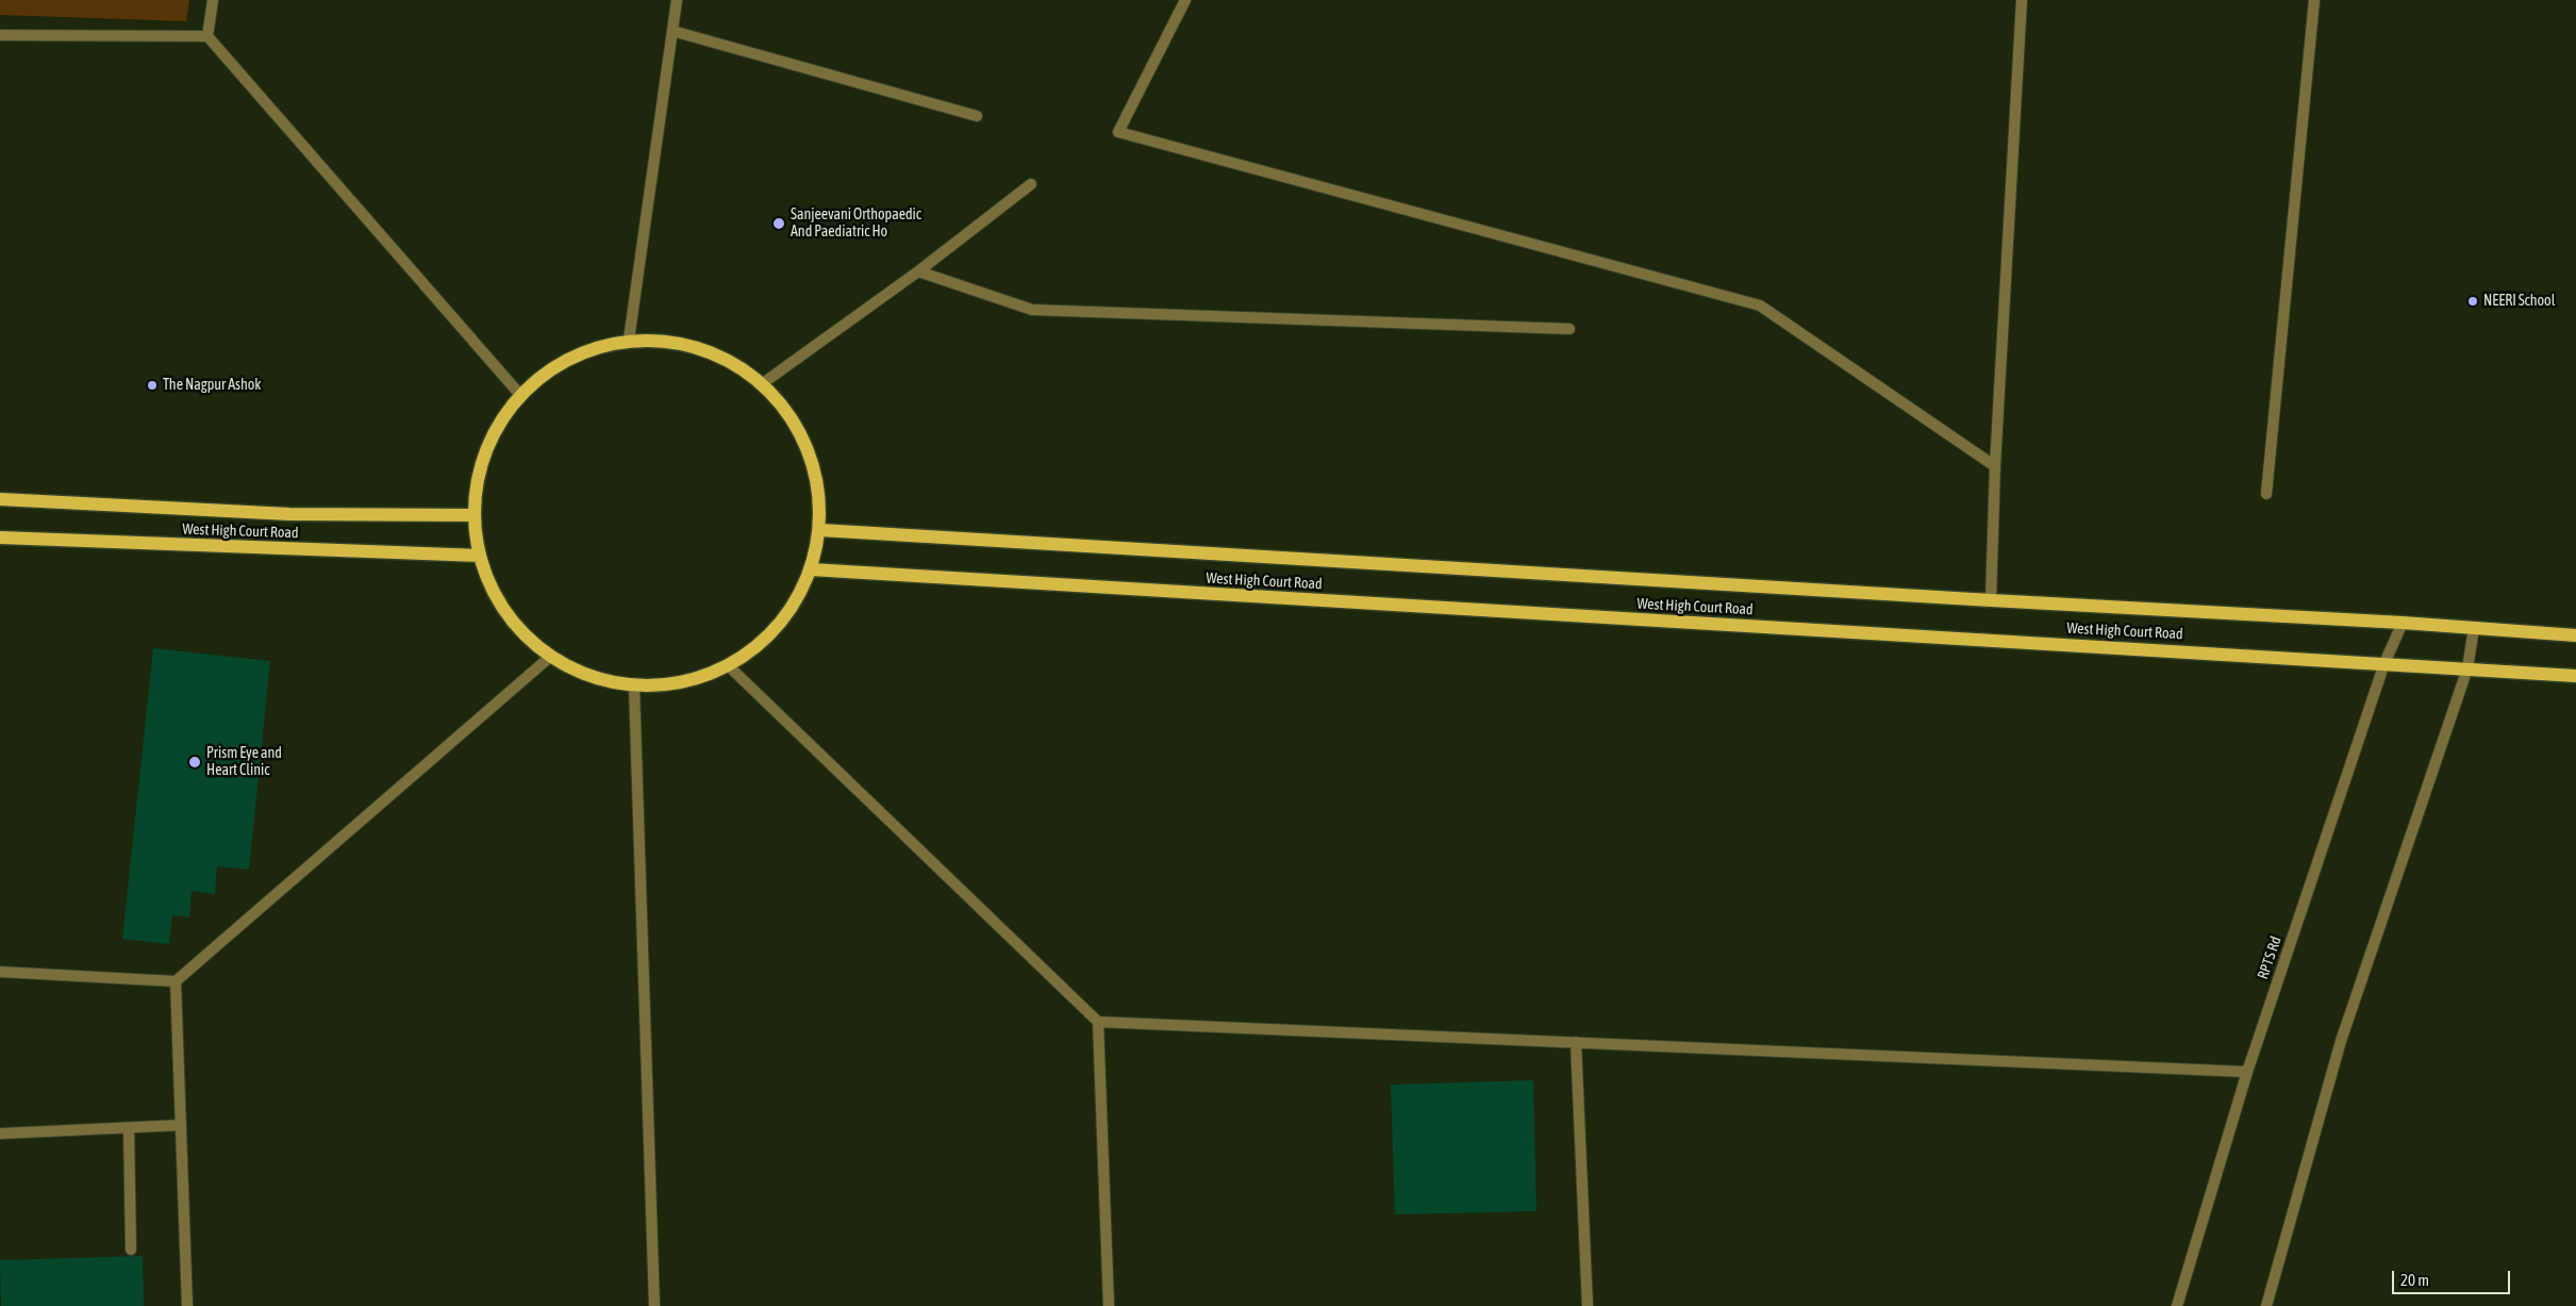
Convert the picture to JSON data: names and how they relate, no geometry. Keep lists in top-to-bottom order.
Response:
{
  "streets": {
    "main road": ["West High Court Road"],
    "street": ["RPTS Rd"]
  },
  "crossings": [
    ["West High Court Road", "RPTS Rd"]
  ],
  "places": [
    "Sanjeevani Orthopaedic And Paediatric Ho",
    "NEERI School",
    "The Nagpur Ashok",
    "Prism Eye and Heart Clinic"
  ],
  "scale_bar": "20 m"
}
